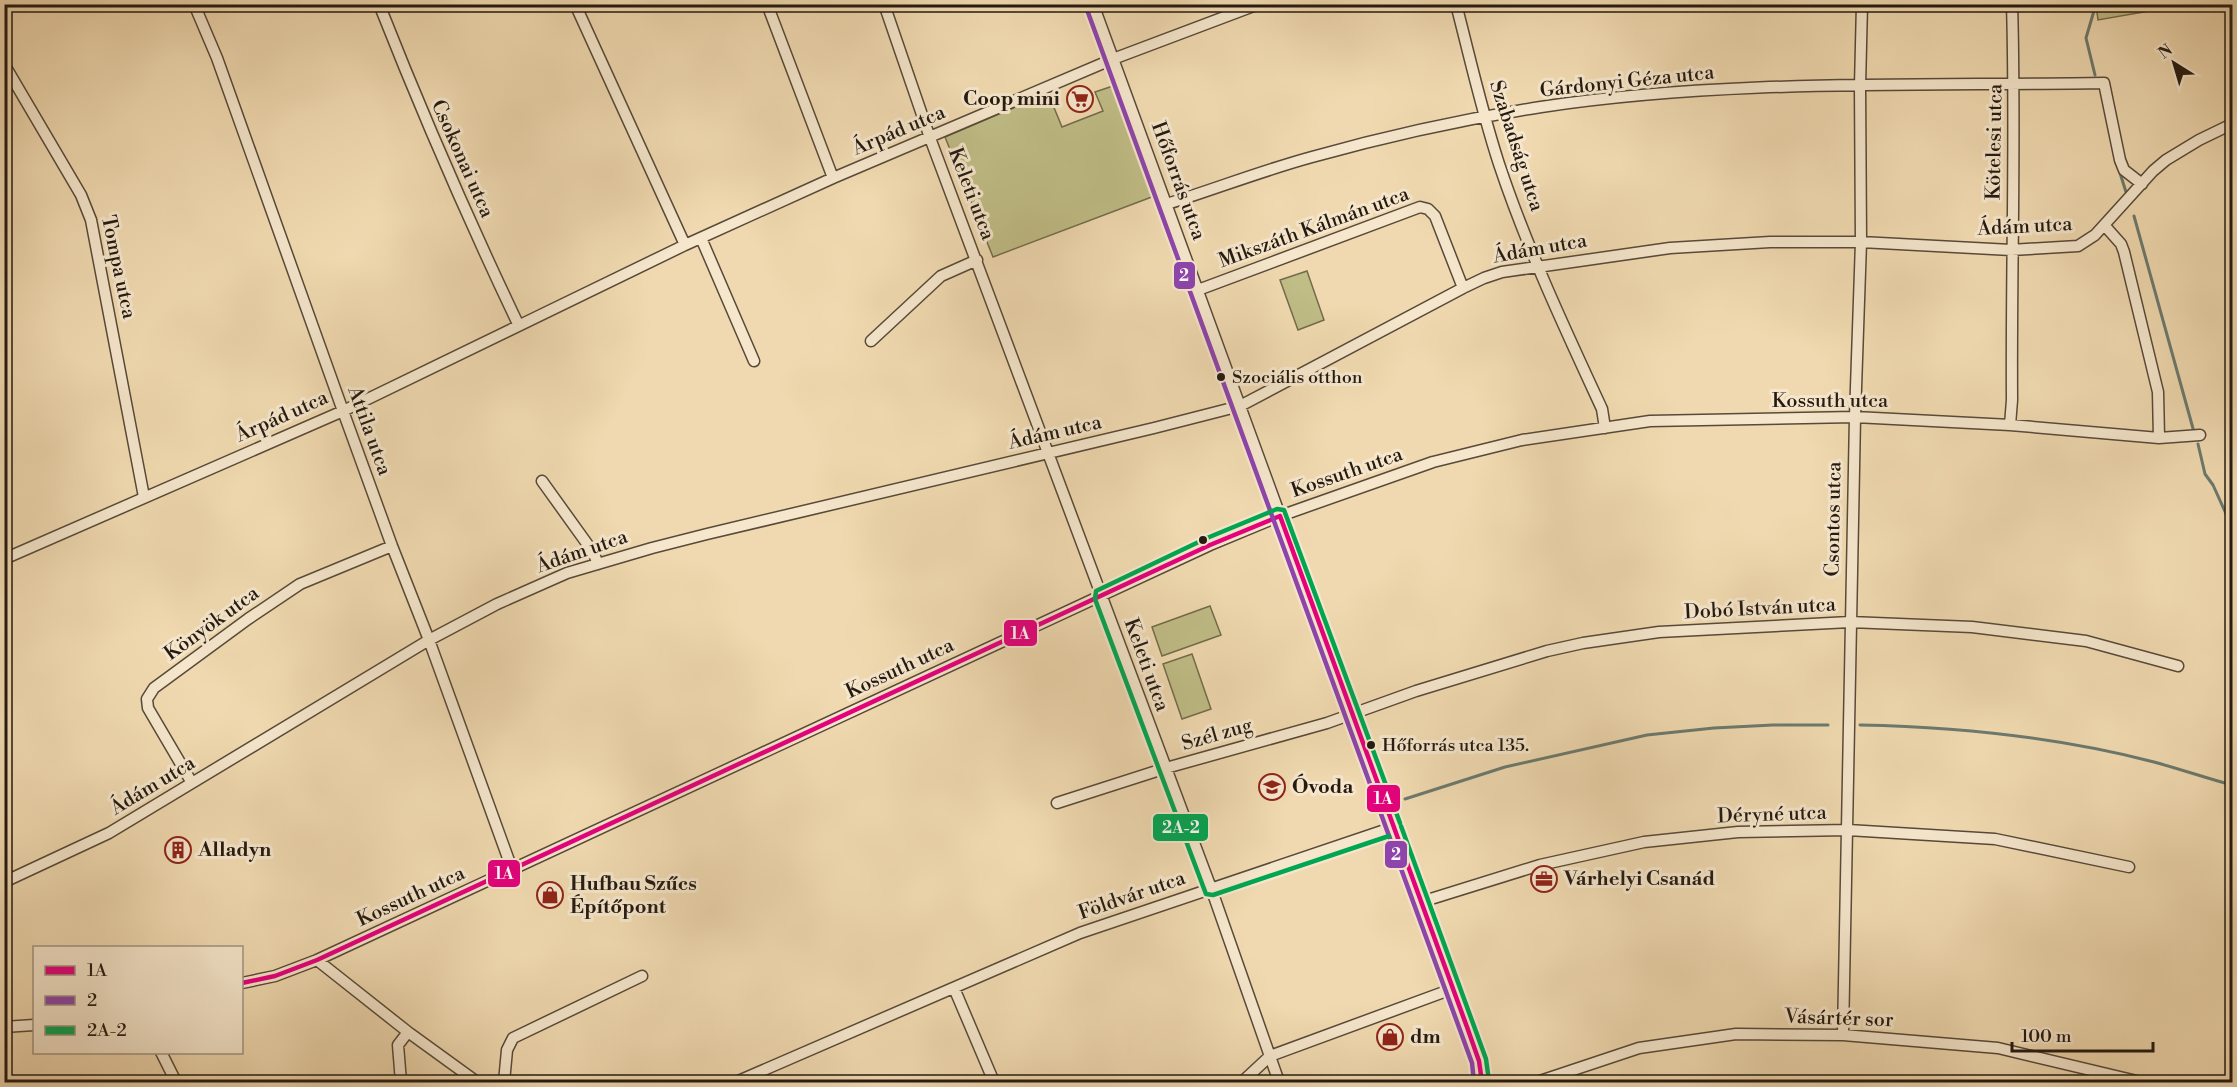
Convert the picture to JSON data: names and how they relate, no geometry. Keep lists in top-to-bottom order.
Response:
{
  "streets": {
    "street": [
      "Gárdonyi Géza utca",
      "Árpád utca",
      "Kötelesi utca",
      "Szabadság utca",
      "Csokonai utca",
      "Hőforrás utca",
      "Keleti utca",
      "Ádám utca",
      "Mikszáth Kálmán utca",
      "Tompa utca",
      "Kossuth utca",
      "Attila utca",
      "Csontos utca",
      "Dobó István utca",
      "Könyök utca",
      "Szél zug",
      "Déryné utca",
      "Földvár utca",
      "Vásártér sor"
    ]
  },
  "crossings": [
    ["Gárdonyi Géza utca", "Kötelesi utca"],
    ["Gárdonyi Géza utca", "Szabadság utca"],
    ["Gárdonyi Géza utca", "Hőforrás utca"],
    ["Gárdonyi Géza utca", "Ádám utca"],
    ["Gárdonyi Géza utca", "Csontos utca"],
    ["Árpád utca", "Csokonai utca"],
    ["Árpád utca", "Hőforrás utca"],
    ["Árpád utca", "Keleti utca"],
    ["Árpád utca", "Tompa utca"],
    ["Árpád utca", "Attila utca"],
    ["Kötelesi utca", "Ádám utca"],
    ["Kötelesi utca", "Kossuth utca"],
    ["Szabadság utca", "Ádám utca"],
    ["Szabadság utca", "Kossuth utca"],
    ["Hőforrás utca", "Ádám utca"],
    ["Hőforrás utca", "Mikszáth Kálmán utca"],
    ["Hőforrás utca", "Kossuth utca"],
    ["Hőforrás utca", "Dobó István utca"],
    ["Hőforrás utca", "Szél zug"],
    ["Hőforrás utca", "Déryné utca"],
    ["Hőforrás utca", "Földvár utca"],
    ["Keleti utca", "Ádám utca"],
    ["Keleti utca", "Kossuth utca"],
    ["Keleti utca", "Szél zug"],
    ["Keleti utca", "Földvár utca"],
    ["Ádám utca", "Mikszáth Kálmán utca"],
    ["Ádám utca", "Attila utca"],
    ["Ádám utca", "Csontos utca"],
    ["Ádám utca", "Könyök utca"],
    ["Kossuth utca", "Attila utca"],
    ["Kossuth utca", "Csontos utca"],
    ["Attila utca", "Könyök utca"],
    ["Csontos utca", "Dobó István utca"],
    ["Csontos utca", "Déryné utca"],
    ["Csontos utca", "Vásártér sor"],
    ["Dobó István utca", "Szél zug"]
  ],
  "places": {
    "supermarket": ["Coop mini"],
    "other": ["Szociális otthon", "Hőforrás utca 135."],
    "school or university": ["Óvoda"],
    "building": ["Alladyn"],
    "office": ["Várhelyi Csanád"],
    "shop": ["Hufbau Szűcs Építőpont", "dm"]
  },
  "lines": ["transit line 2", "transit line 2A-2", "transit line 1A"],
  "legend": ["1A", "2", "2A-2"],
  "scale_bar": "100 m",
  "north": "top left"
}
